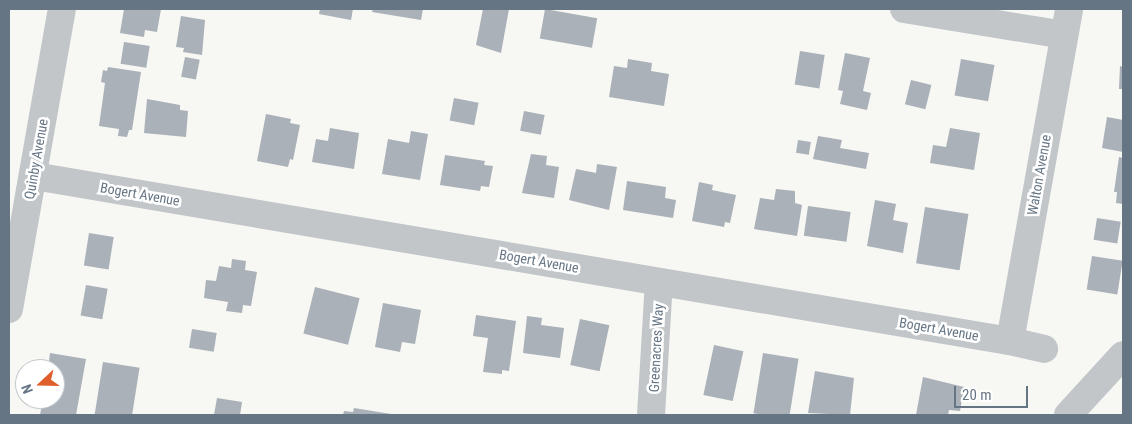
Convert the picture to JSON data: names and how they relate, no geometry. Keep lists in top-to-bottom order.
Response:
{
  "streets": {
    "street": [
      "Quinby Avenue",
      "Walton Avenue",
      "Bogert Avenue",
      "Greenacres Way"
    ]
  },
  "crossings": [
    ["Quinby Avenue", "Bogert Avenue"],
    ["Walton Avenue", "Bogert Avenue"],
    ["Bogert Avenue", "Greenacres Way"]
  ],
  "scale_bar": "20 m",
  "north": "left"
}
